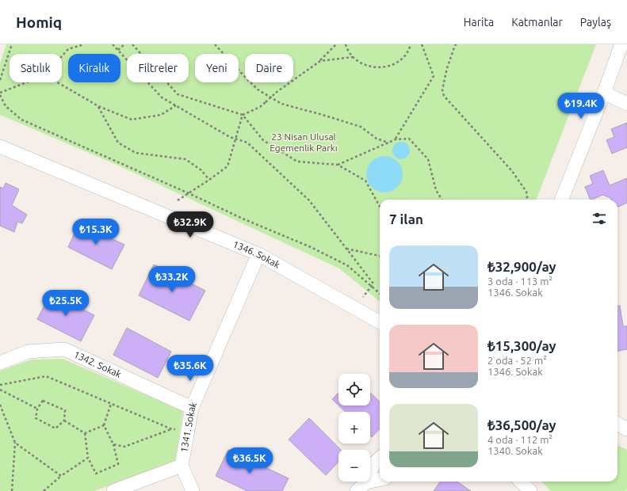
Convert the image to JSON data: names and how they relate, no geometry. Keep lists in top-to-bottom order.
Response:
{
  "streets": {
    "street": ["1346. Sokak", "1342. Sokak", "1341. Sokak"]
  },
  "crossings": [
    ["1346. Sokak", "1341. Sokak"],
    ["1342. Sokak", "1341. Sokak"]
  ],
  "parks": ["23 Nisan Ulusal Egemenlik Parkı"],
  "page": {
    "header": "Homiq",
    "nav": ["Harita", "Katmanlar", "Paylaş"],
    "chip": [
      "Satılık",
      "Kiralık",
      "Filtreler",
      "Yeni",
      "Daire"
    ],
    "price": [
      "₺19.4K",
      "₺32.9K",
      "₺15.3K",
      "₺33.2K",
      "₺25.5K",
      "₺35.6K",
      "₺36.5K"
    ],
    "heading": "7 ilan",
    "list": [
      {
        "name": "₺32,900/ay",
        "note": "3 oda · 113 m² · 1346. Sokak"
      },
      {
        "name": "₺15,300/ay",
        "note": "2 oda · 52 m² · 1346. Sokak"
      },
      {
        "name": "₺36,500/ay",
        "note": "4 oda · 112 m² · 1340. Sokak"
      }
    ],
    "map_buttons": ["+", "−"]
  }
}
